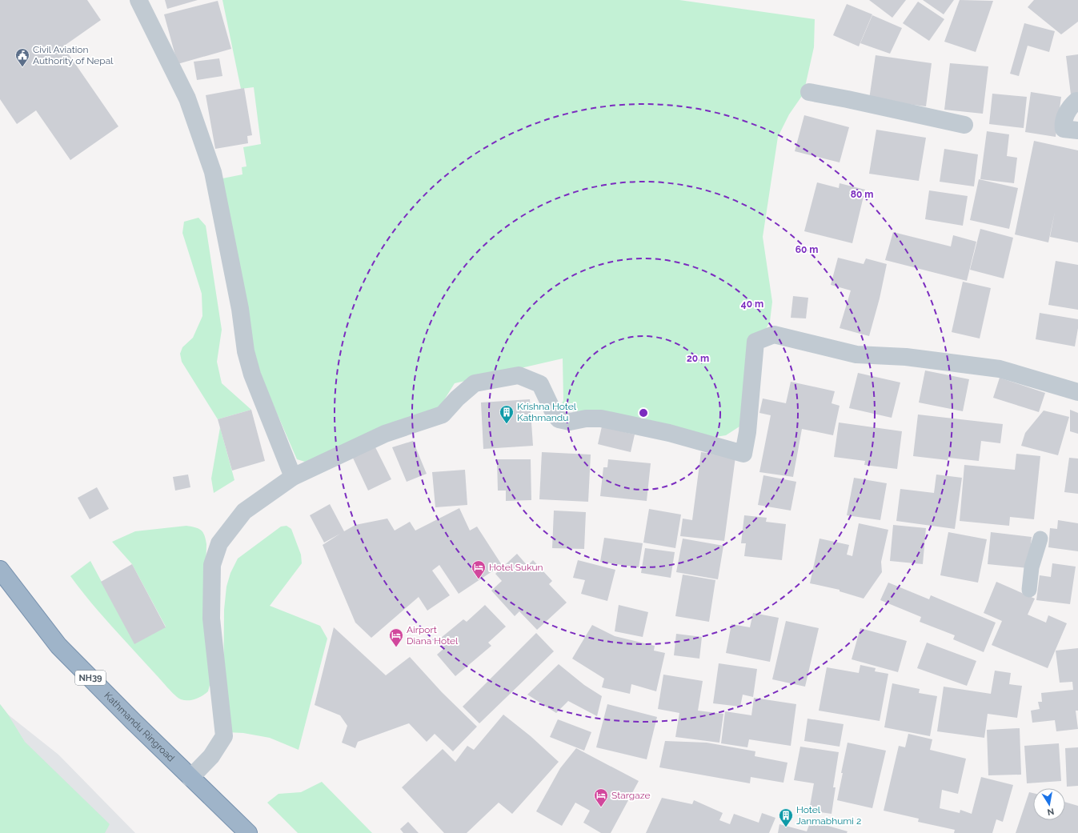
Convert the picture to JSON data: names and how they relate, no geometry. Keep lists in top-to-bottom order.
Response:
{
  "streets": {
    "highway": ["NH39", "Kathmandu Ringroad"]
  },
  "places": {
    "public building": ["Civil Aviation Authority of Nepal"],
    "building": ["Krishna Hotel Kathmandu", "Hotel Janmabhumi 2"],
    "hotel": ["Hotel Sukun", "Airport Diana Hotel", "Stargaze"]
  },
  "north": "bottom",
  "rings": [
    "80 m",
    "60 m",
    "40 m",
    "20 m"
  ]
}
